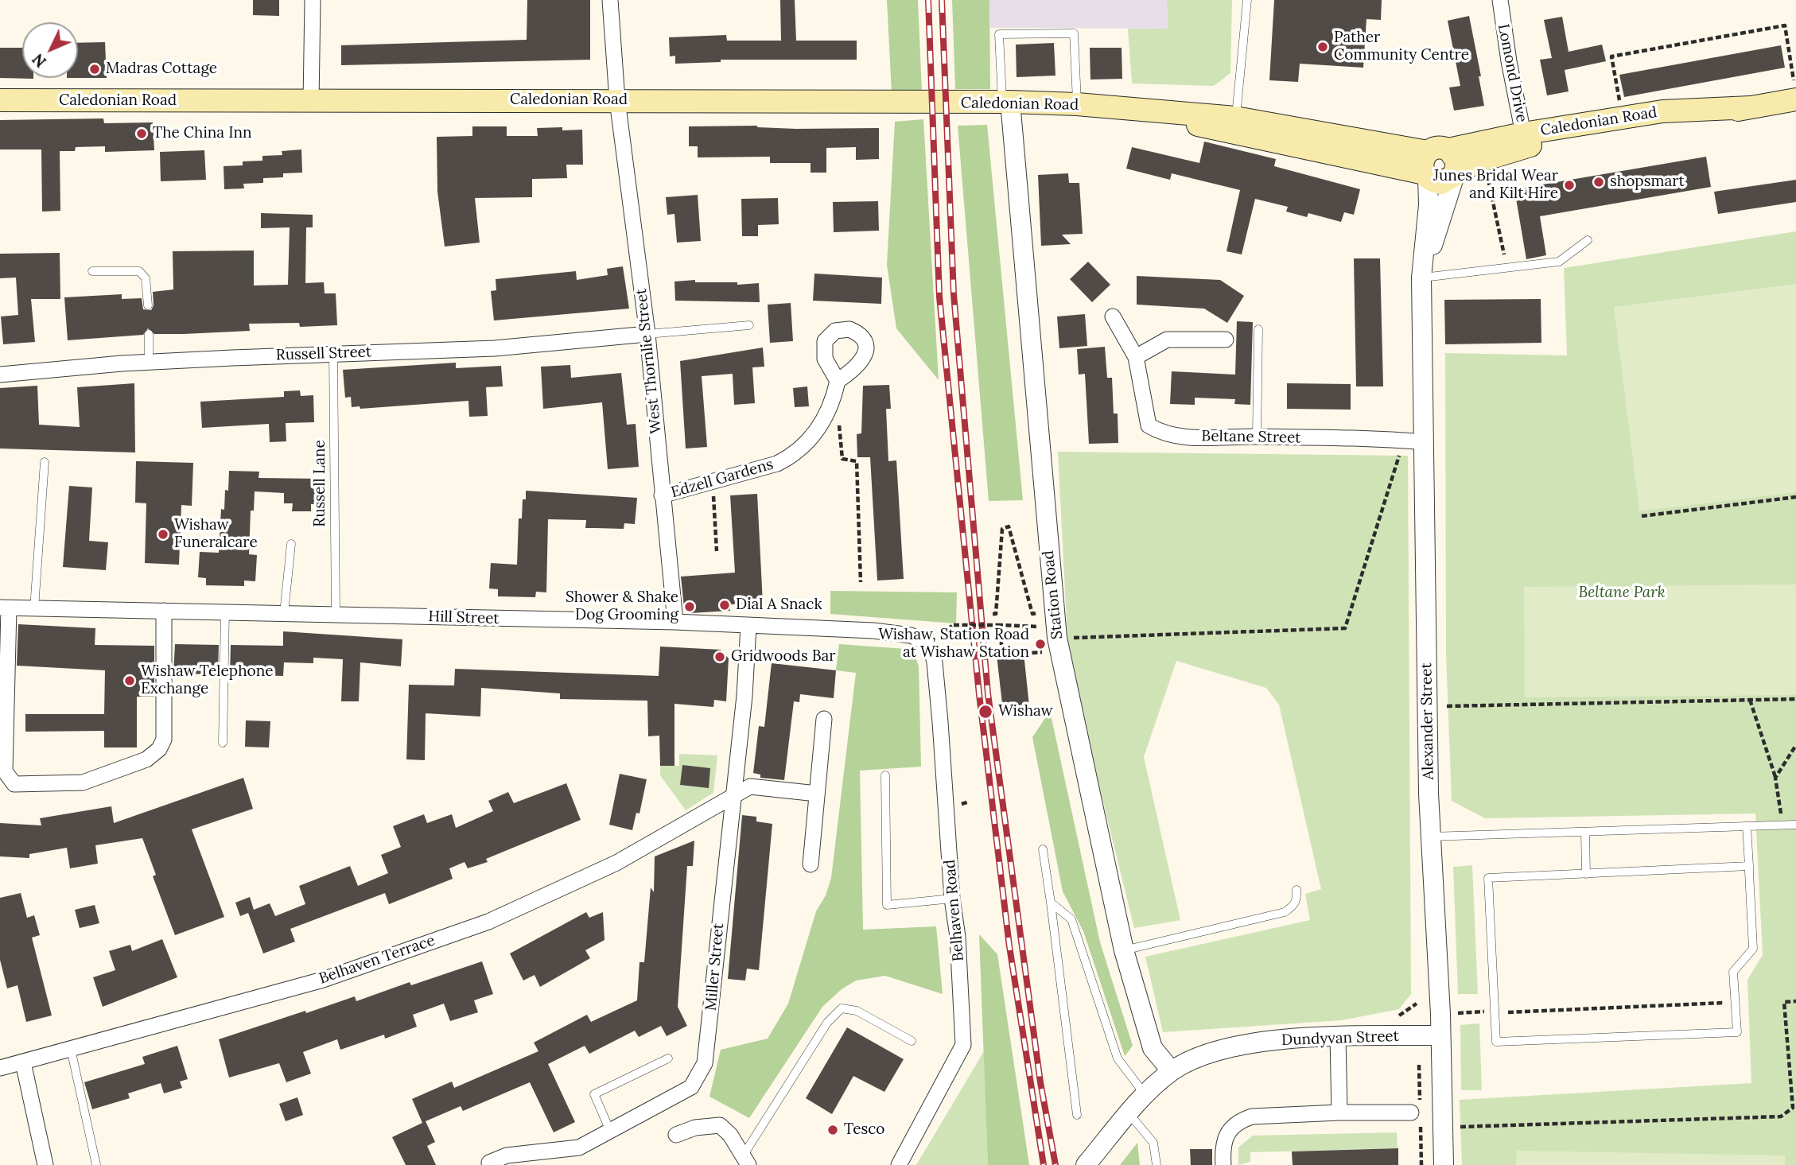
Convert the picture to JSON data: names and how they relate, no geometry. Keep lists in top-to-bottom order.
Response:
{
  "streets": {
    "main road": ["Caledonian Road"],
    "street": [
      "Lomond Drive",
      "Russell Street",
      "West Thornlie Street",
      "Beltane Street",
      "Edzell Gardens",
      "Station Road",
      "Hill Street",
      "Alexander Street",
      "Belhaven Road",
      "Belhaven Terrace",
      "Miller Street",
      "Dundyvan Street"
    ],
    "lane": ["Russell Lane"]
  },
  "crossings": [
    ["Lomond Drive", "Caledonian Road"],
    ["Caledonian Road", "West Thornlie Street"],
    ["Caledonian Road", "Station Road"],
    ["Caledonian Road", "Alexander Street"],
    ["Russell Street", "West Thornlie Street"],
    ["Russell Street", "Russell Lane"],
    ["West Thornlie Street", "Edzell Gardens"],
    ["West Thornlie Street", "Hill Street"],
    ["Beltane Street", "Alexander Street"],
    ["Russell Lane", "Hill Street"],
    ["Station Road", "Dundyvan Street"],
    ["Hill Street", "Belhaven Road"],
    ["Hill Street", "Miller Street"],
    ["Alexander Street", "Dundyvan Street"],
    ["Belhaven Terrace", "Miller Street"]
  ],
  "parks": ["Beltane Park"],
  "places": [
    "Pather Community Centre",
    "Madras Cottage",
    "The China Inn",
    "shopsmart",
    "Junes Bridal Wear and Kilt Hire",
    "Wishaw Funeralcare",
    "Dial A Snack",
    "Shower & Shake Dog Grooming",
    "Wishaw, Station Road at Wishaw Station",
    "Gridwoods Bar",
    "Wishaw Telephone Exchange",
    "Wishaw",
    "Tesco"
  ],
  "north": "bottom left"
}
